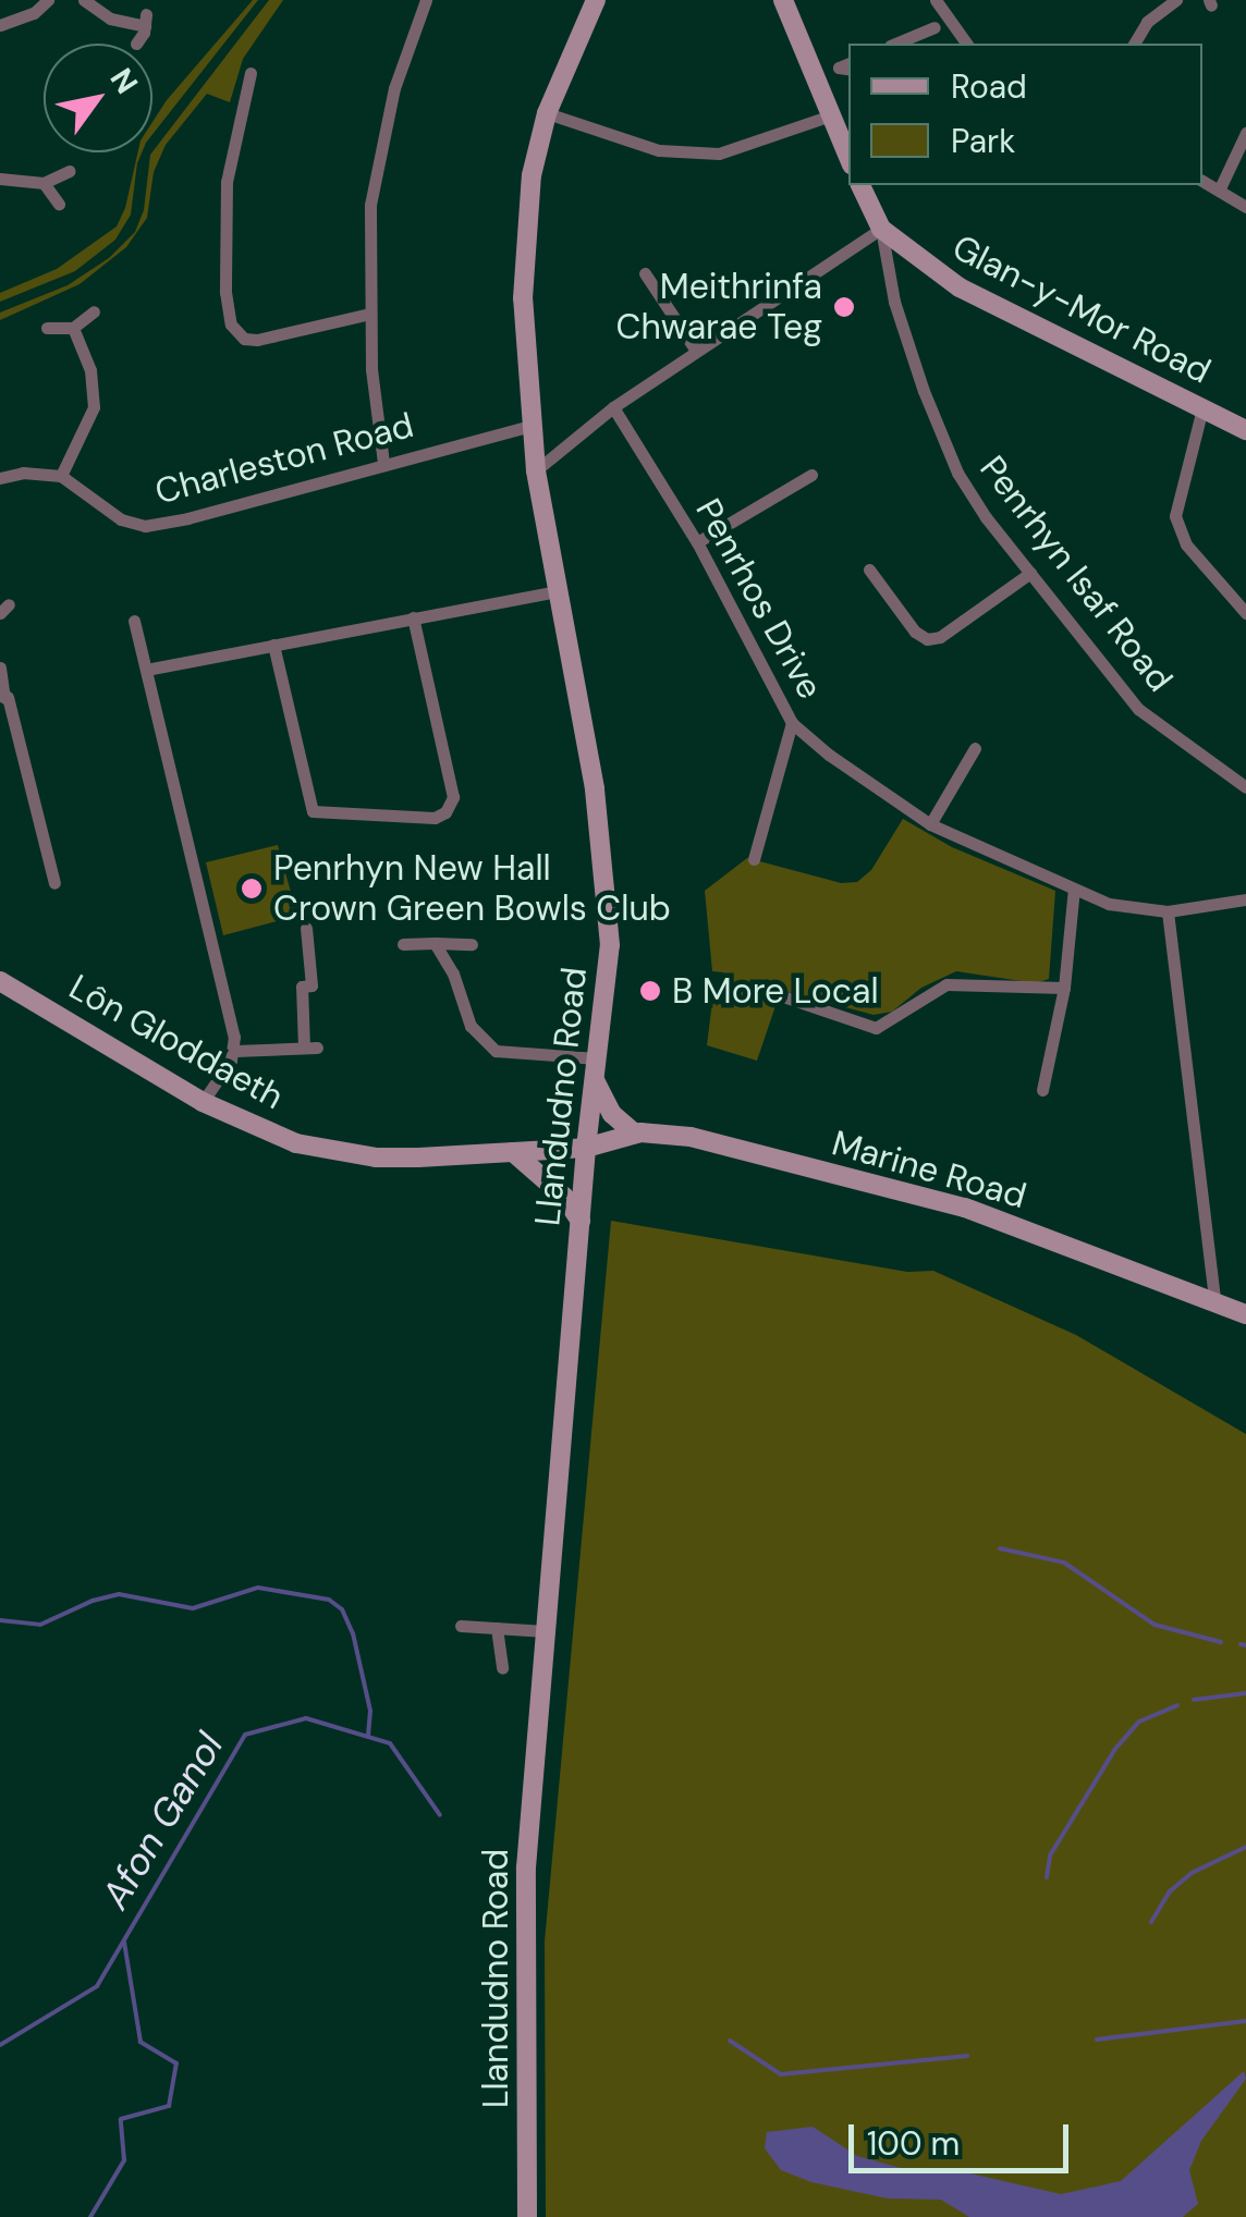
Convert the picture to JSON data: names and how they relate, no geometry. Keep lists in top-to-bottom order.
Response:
{
  "streets": {
    "main road": [
      "Glan-y-Mor Road",
      "Lôn Gloddaeth",
      "Llandudno Road",
      "Marine Road"
    ],
    "street": ["Charleston Road", "Penrhyn Isaf Road", "Penrhos Drive"]
  },
  "crossings": [
    ["Glan-y-Mor Road", "Penrhyn Isaf Road"],
    ["Charleston Road", "Llandudno Road"],
    ["Lôn Gloddaeth", "Llandudno Road"],
    ["Lôn Gloddaeth", "Marine Road"],
    ["Llandudno Road", "Marine Road"]
  ],
  "water": ["Afon Ganol"],
  "places": ["Meithrinfa Chwarae Teg", "Penrhyn New Hall Crown Green Bowls Club", "B More Local"],
  "legend": ["Road", "Park"],
  "scale_bar": "100 m",
  "north": "top right"
}
